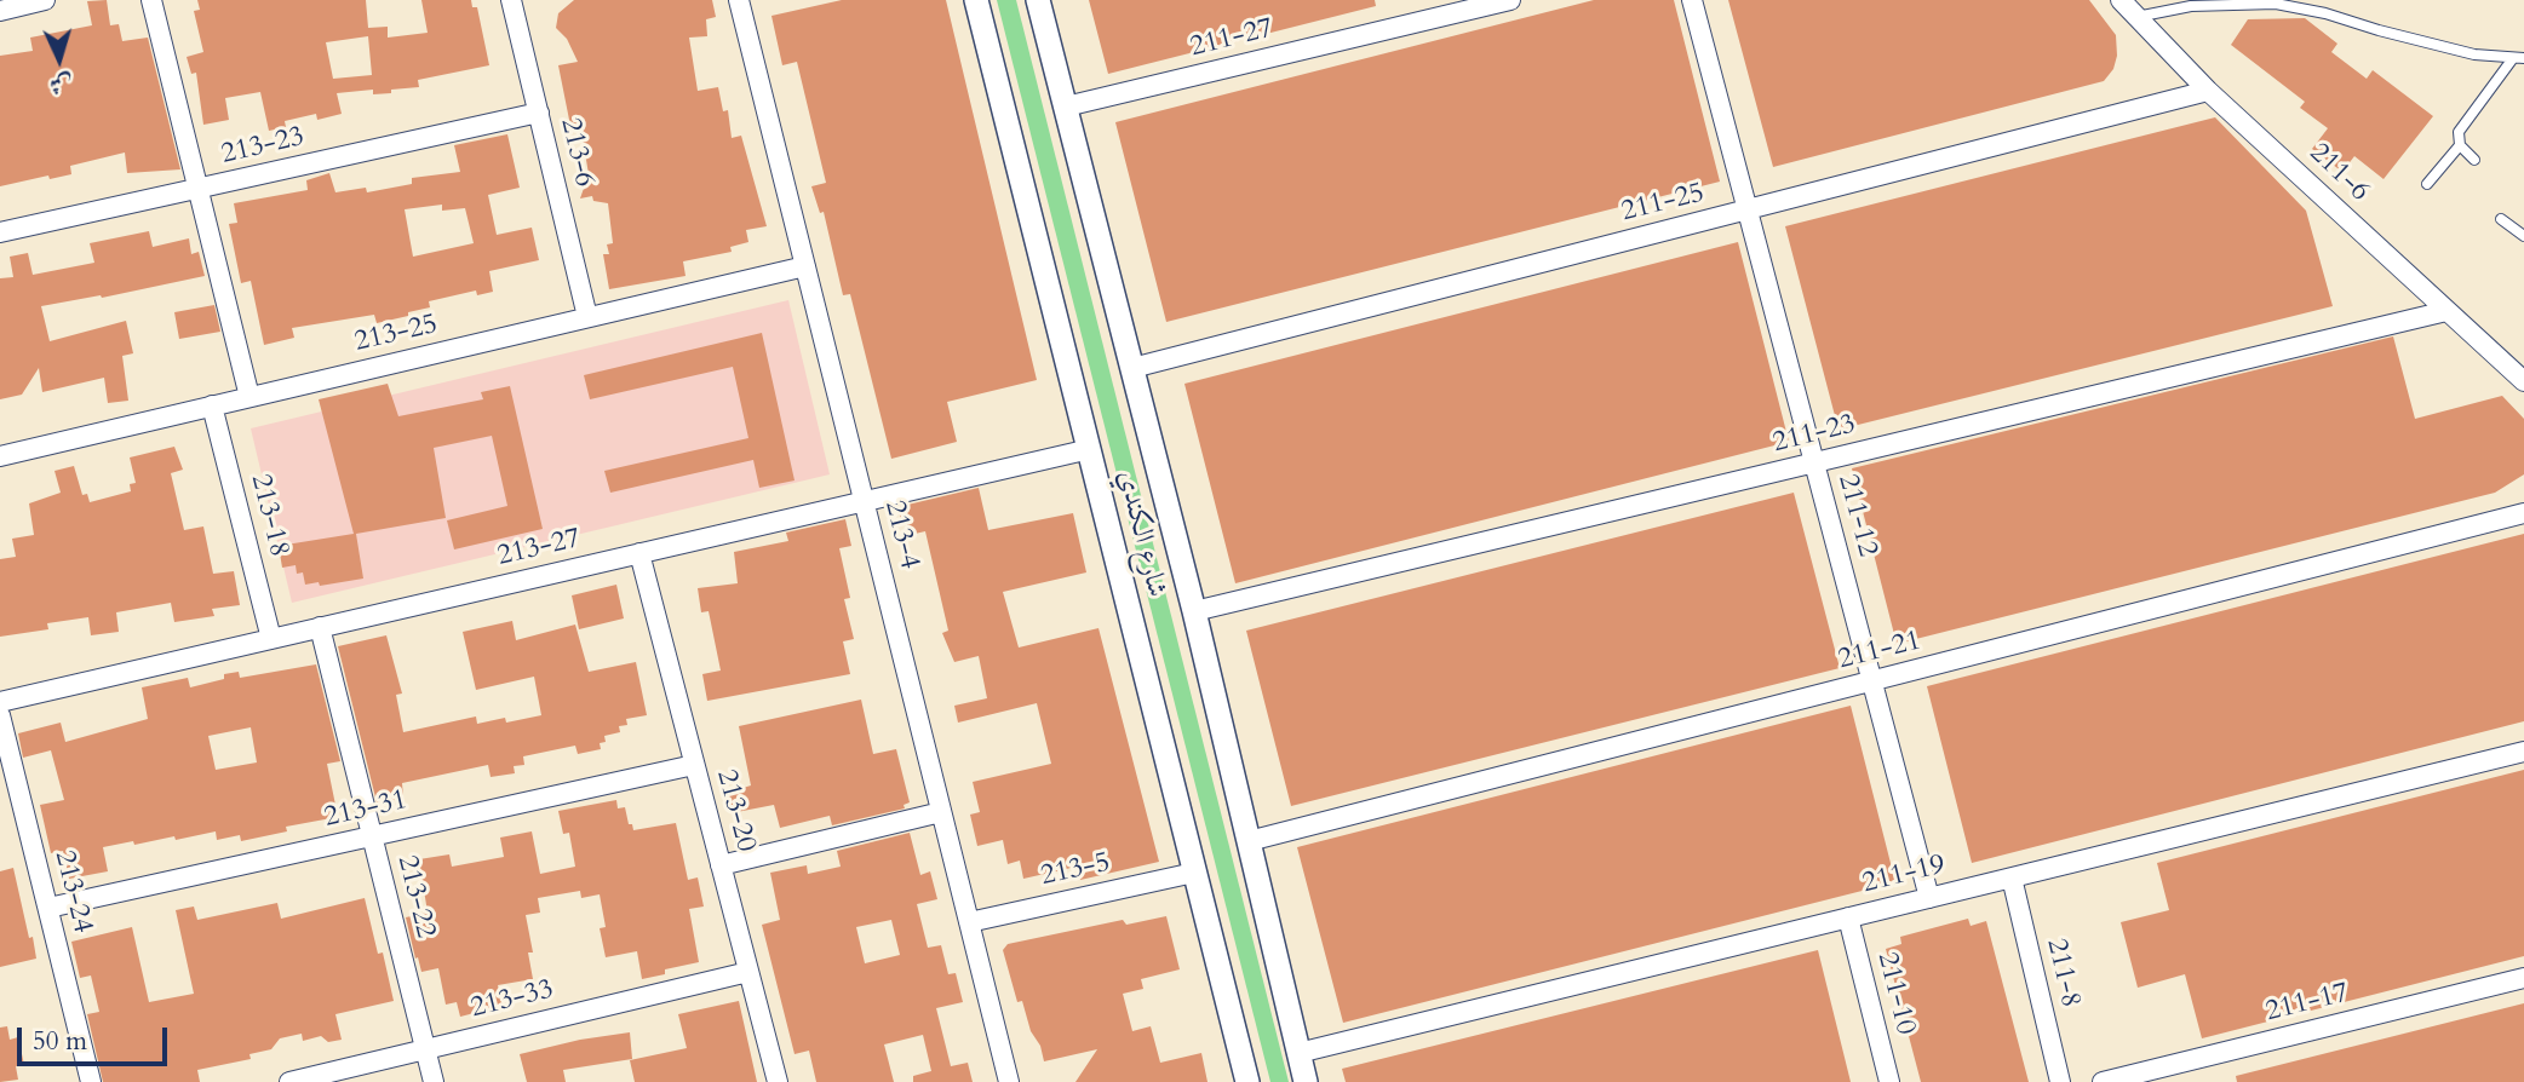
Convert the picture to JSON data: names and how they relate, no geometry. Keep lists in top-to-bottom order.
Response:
{
  "streets": {
    "street": [
      "211-27",
      "213-23",
      "213-6",
      "211-6",
      "211-25",
      "213-25",
      "211-23",
      "213-18",
      "211-12",
      "شارع الكندي",
      "213-4",
      "213-27",
      "211-21",
      "213-31",
      "213-20",
      "213-5",
      "211-19",
      "213-24",
      "213-22",
      "211-8",
      "211-10",
      "213-33",
      "211-17"
    ]
  },
  "crossings": [
    ["211-27", "شارع الكندي"],
    ["213-23", "213-6"],
    ["213-6", "213-25"],
    ["211-6", "211-25"],
    ["211-6", "211-23"],
    ["211-25", "211-12"],
    ["211-25", "شارع الكندي"],
    ["213-25", "213-18"],
    ["213-25", "213-4"],
    ["211-23", "211-12"],
    ["211-23", "شارع الكندي"],
    ["213-18", "213-27"],
    ["211-12", "211-21"],
    ["211-12", "211-19"],
    ["شارع الكندي", "213-27"],
    ["شارع الكندي", "211-21"],
    ["شارع الكندي", "213-5"],
    ["شارع الكندي", "211-19"],
    ["213-4", "213-27"],
    ["213-4", "213-5"],
    ["213-27", "213-20"],
    ["213-27", "213-22"],
    ["213-31", "213-20"],
    ["213-31", "213-24"],
    ["213-31", "213-22"],
    ["213-20", "213-33"],
    ["211-19", "211-8"],
    ["211-19", "211-10"],
    ["213-22", "213-33"]
  ],
  "scale_bar": "50 m",
  "north": "bottom"
}
